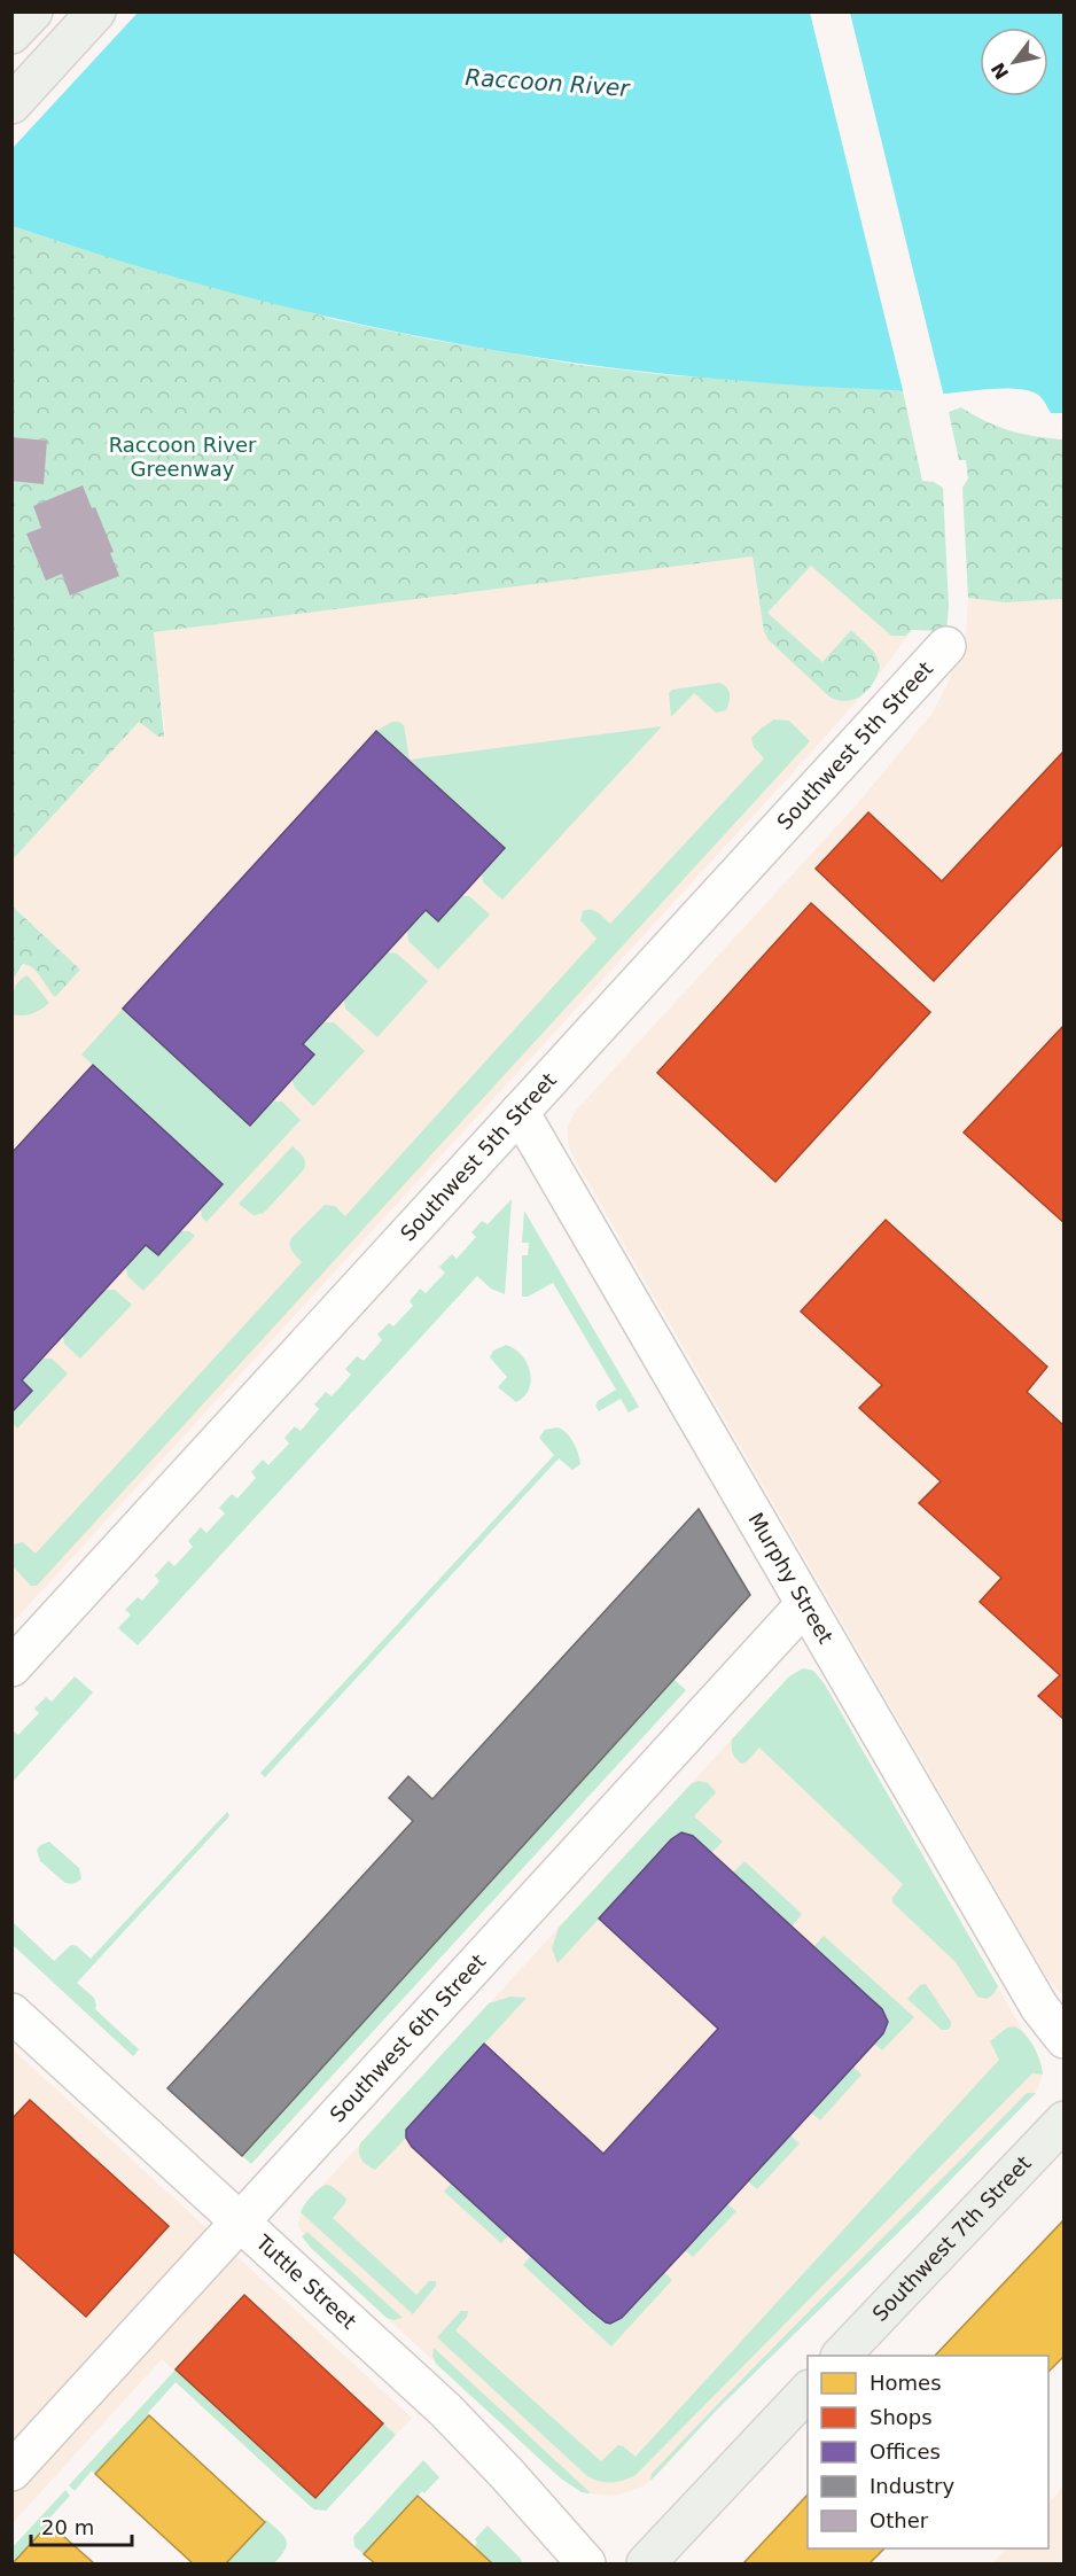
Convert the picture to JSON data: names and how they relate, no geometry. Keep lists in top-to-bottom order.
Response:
{
  "streets": {
    "main road": ["Southwest 7th Street"],
    "street": [
      "Southwest 5th Street",
      "Murphy Street",
      "Southwest 6th Street",
      "Tuttle Street"
    ]
  },
  "crossings": [
    ["Southwest 5th Street", "Murphy Street"],
    ["Murphy Street", "Southwest 6th Street"],
    ["Southwest 6th Street", "Tuttle Street"]
  ],
  "water": ["Raccoon River"],
  "parks": ["Raccoon River Greenway"],
  "legend": [
    "Homes",
    "Shops",
    "Offices",
    "Industry",
    "Other"
  ],
  "scale_bar": "20 m",
  "north": "bottom left"
}
